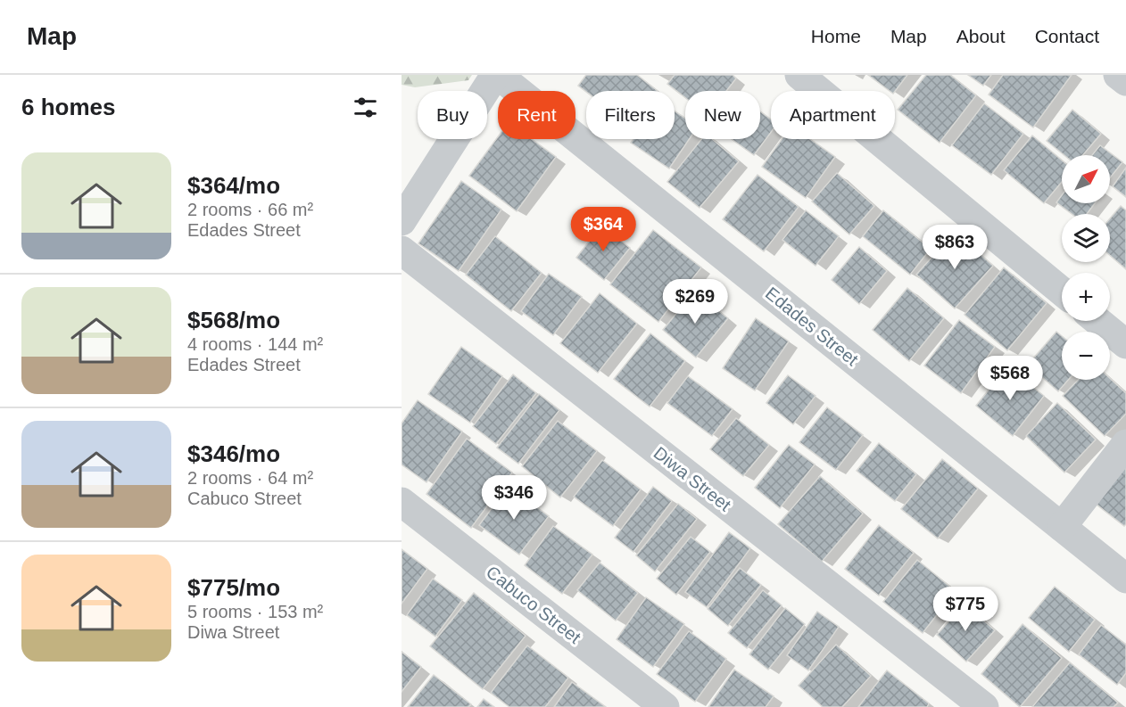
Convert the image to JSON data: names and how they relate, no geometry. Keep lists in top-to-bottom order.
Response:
{
  "streets": {
    "street": ["Edades Street", "Diwa Street", "Cabuco Street"]
  },
  "north": "top right",
  "page": {
    "header": "Map",
    "nav": [
      "Home",
      "Map",
      "About",
      "Contact"
    ],
    "heading": "6 homes",
    "chip": [
      "Buy",
      "Rent",
      "Filters",
      "New",
      "Apartment"
    ],
    "list": [
      {
        "name": "$364/mo",
        "note": "2 rooms · 66 m² · Edades Street"
      },
      {
        "name": "$568/mo",
        "note": "4 rooms · 144 m² · Edades Street"
      },
      {
        "name": "$346/mo",
        "note": "2 rooms · 64 m² · Cabuco Street"
      },
      {
        "name": "$775/mo",
        "note": "5 rooms · 153 m² · Diwa Street"
      }
    ],
    "map_buttons": ["+", "−"],
    "price": [
      "$364",
      "$863",
      "$269",
      "$568",
      "$346",
      "$775"
    ]
  }
}
